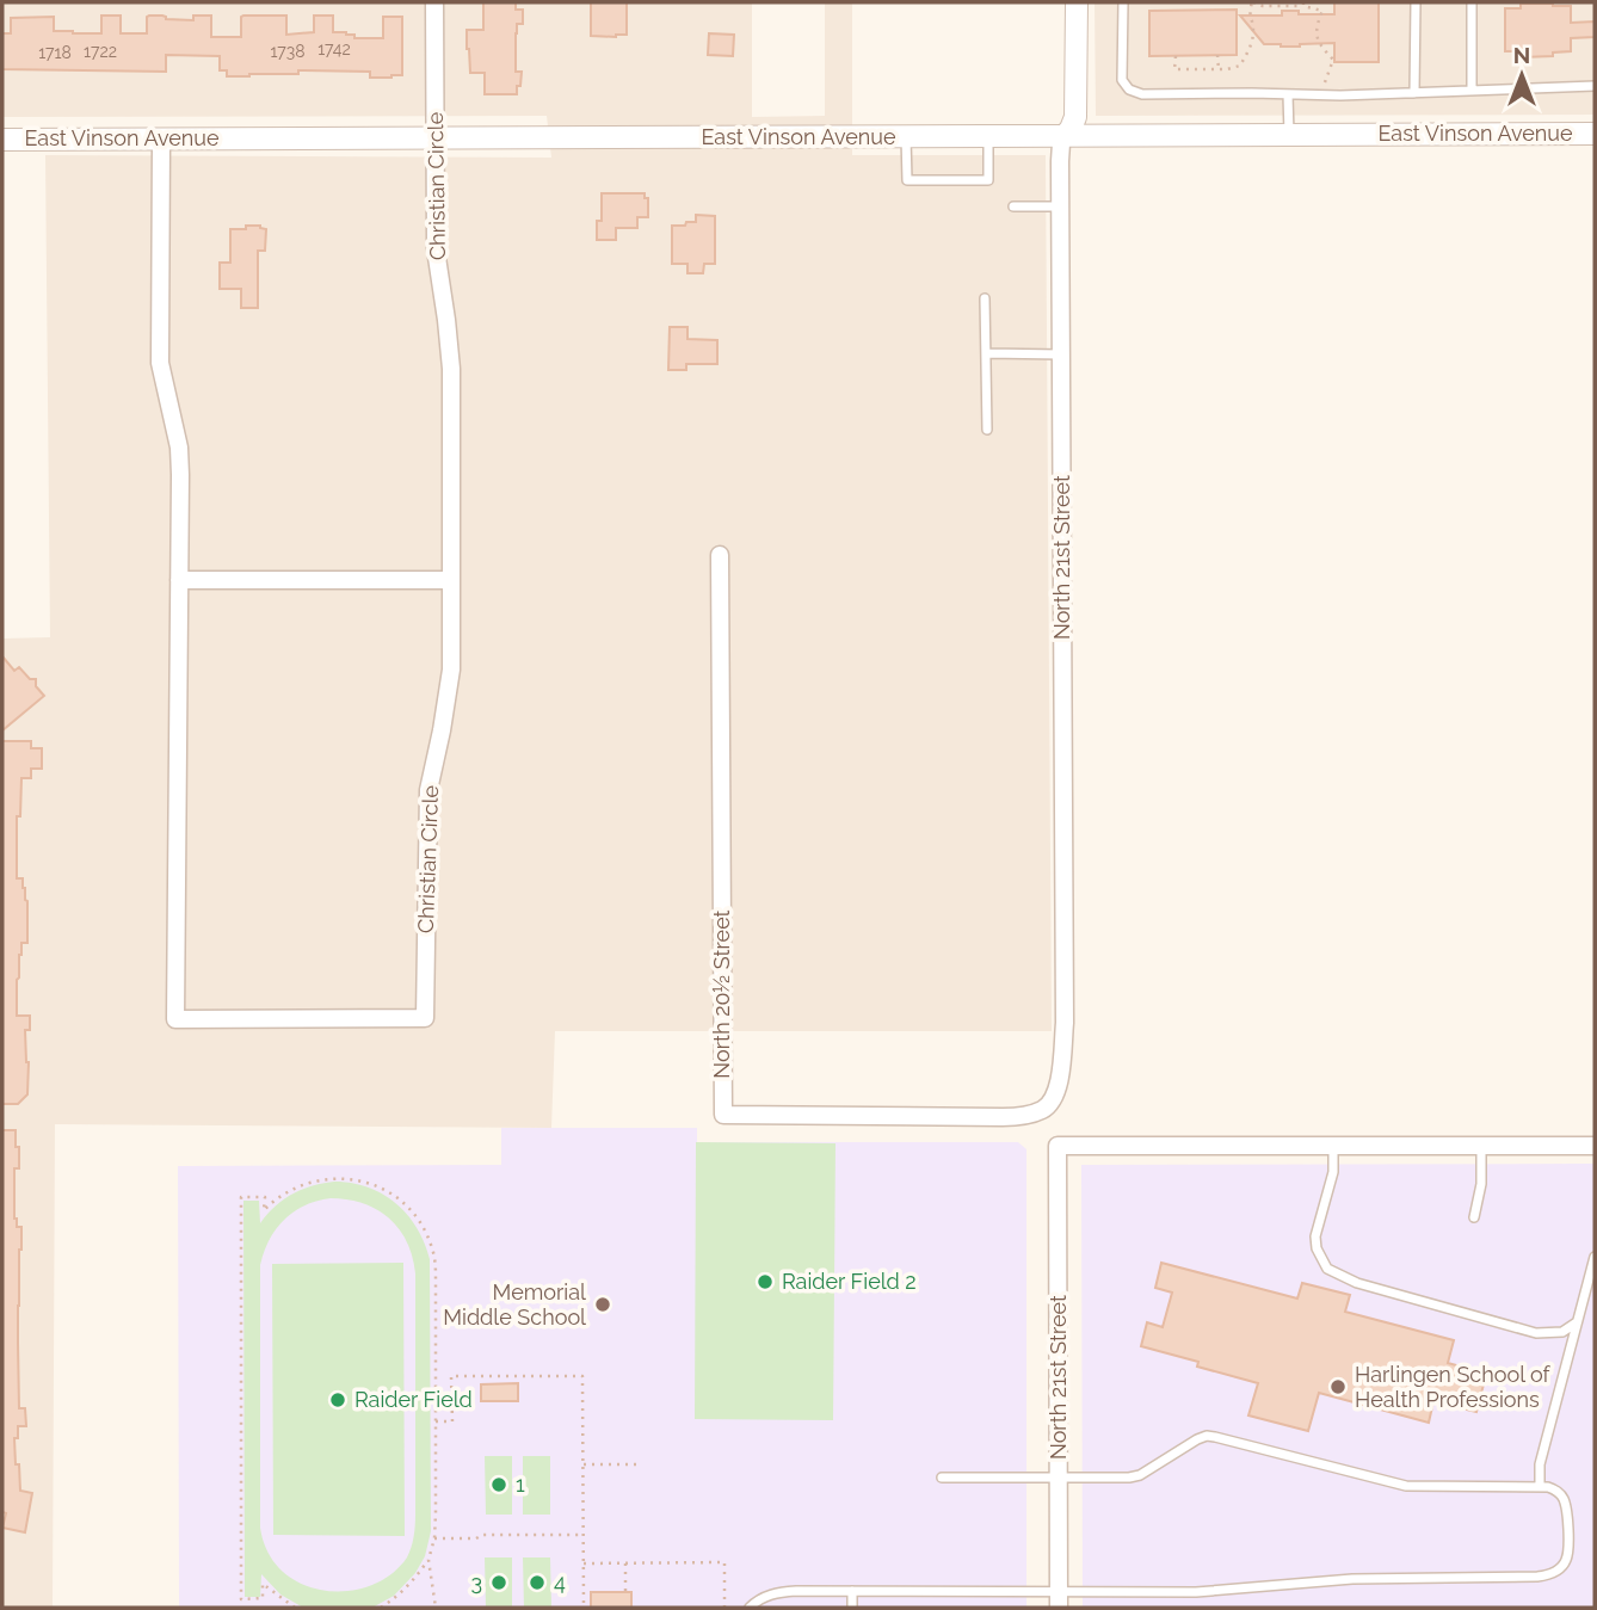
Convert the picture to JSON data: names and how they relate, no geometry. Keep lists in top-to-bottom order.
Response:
{
  "streets": {
    "street": [
      "East Vinson Avenue",
      "Christian Circle",
      "North 21st Street",
      "North 20½ Street"
    ]
  },
  "crossings": [
    ["East Vinson Avenue", "Christian Circle"],
    ["East Vinson Avenue", "North 21st Street"],
    ["North 21st Street", "North 20½ Street"]
  ],
  "places": [
    "Raider Field 2",
    "Memorial Middle School",
    "Harlingen School of Health Professions",
    "Raider Field",
    "1",
    "3",
    "4"
  ],
  "house_numbers": [
    "1742",
    "1722",
    "1738",
    "1718"
  ],
  "north": "top"
}
